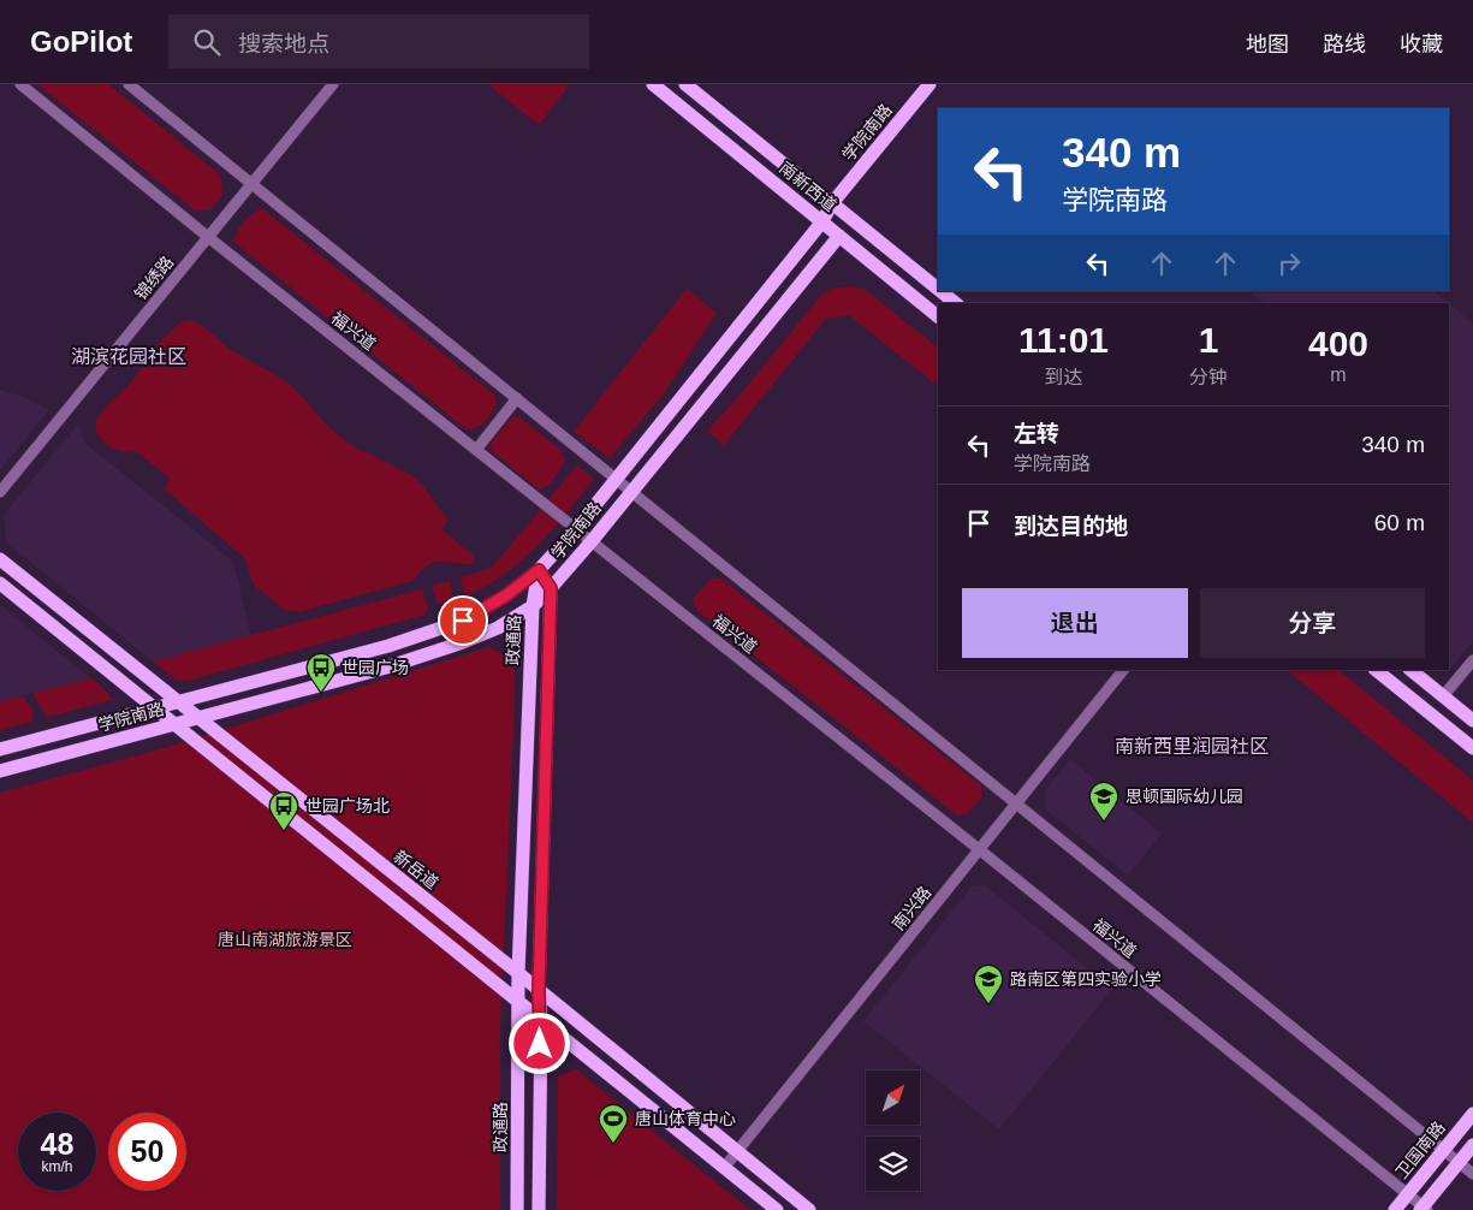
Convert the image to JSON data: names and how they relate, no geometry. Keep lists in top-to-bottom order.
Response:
{
  "streets": {
    "main road": [
      "学院南路",
      "南新西道",
      "政通路",
      "新岳道",
      "卫国南路"
    ],
    "street": ["锦绣路", "福兴道", "南兴路"]
  },
  "crossings": [
    ["学院南路", "南新西道"],
    ["学院南路", "福兴道"],
    ["学院南路", "政通路"],
    ["学院南路", "新岳道"],
    ["锦绣路", "福兴道"],
    ["福兴道", "南兴路"],
    ["福兴道", "卫国南路"],
    ["政通路", "新岳道"],
    ["新岳道", "南兴路"]
  ],
  "districts": ["湖滨花园社区", "南新西里润园社区"],
  "parks": ["唐山南湖旅游景区"],
  "places": {
    "bus stop": ["世园广场", "世园广场北"],
    "school or university": ["思顿国际幼儿园", "路南区第四实验小学"],
    "sports": ["唐山体育中心"]
  },
  "north": "top right",
  "page": {
    "header": "GoPilot",
    "search": "搜索地点",
    "nav": ["地图", "路线", "收藏"],
    "turn": ["340 m", "学院南路"],
    "eta": [
      "11:01",
      "到达",
      "1",
      "分钟",
      "400",
      "m"
    ],
    "list": [
      {
        "name": "左转",
        "note": "学院南路",
        "value": "340 m"
      },
      {
        "name": "到达目的地",
        "value": "60 m"
      }
    ],
    "buttons": ["退出", "分享"],
    "speed": "48 km/h",
    "limit": "50"
  }
}
